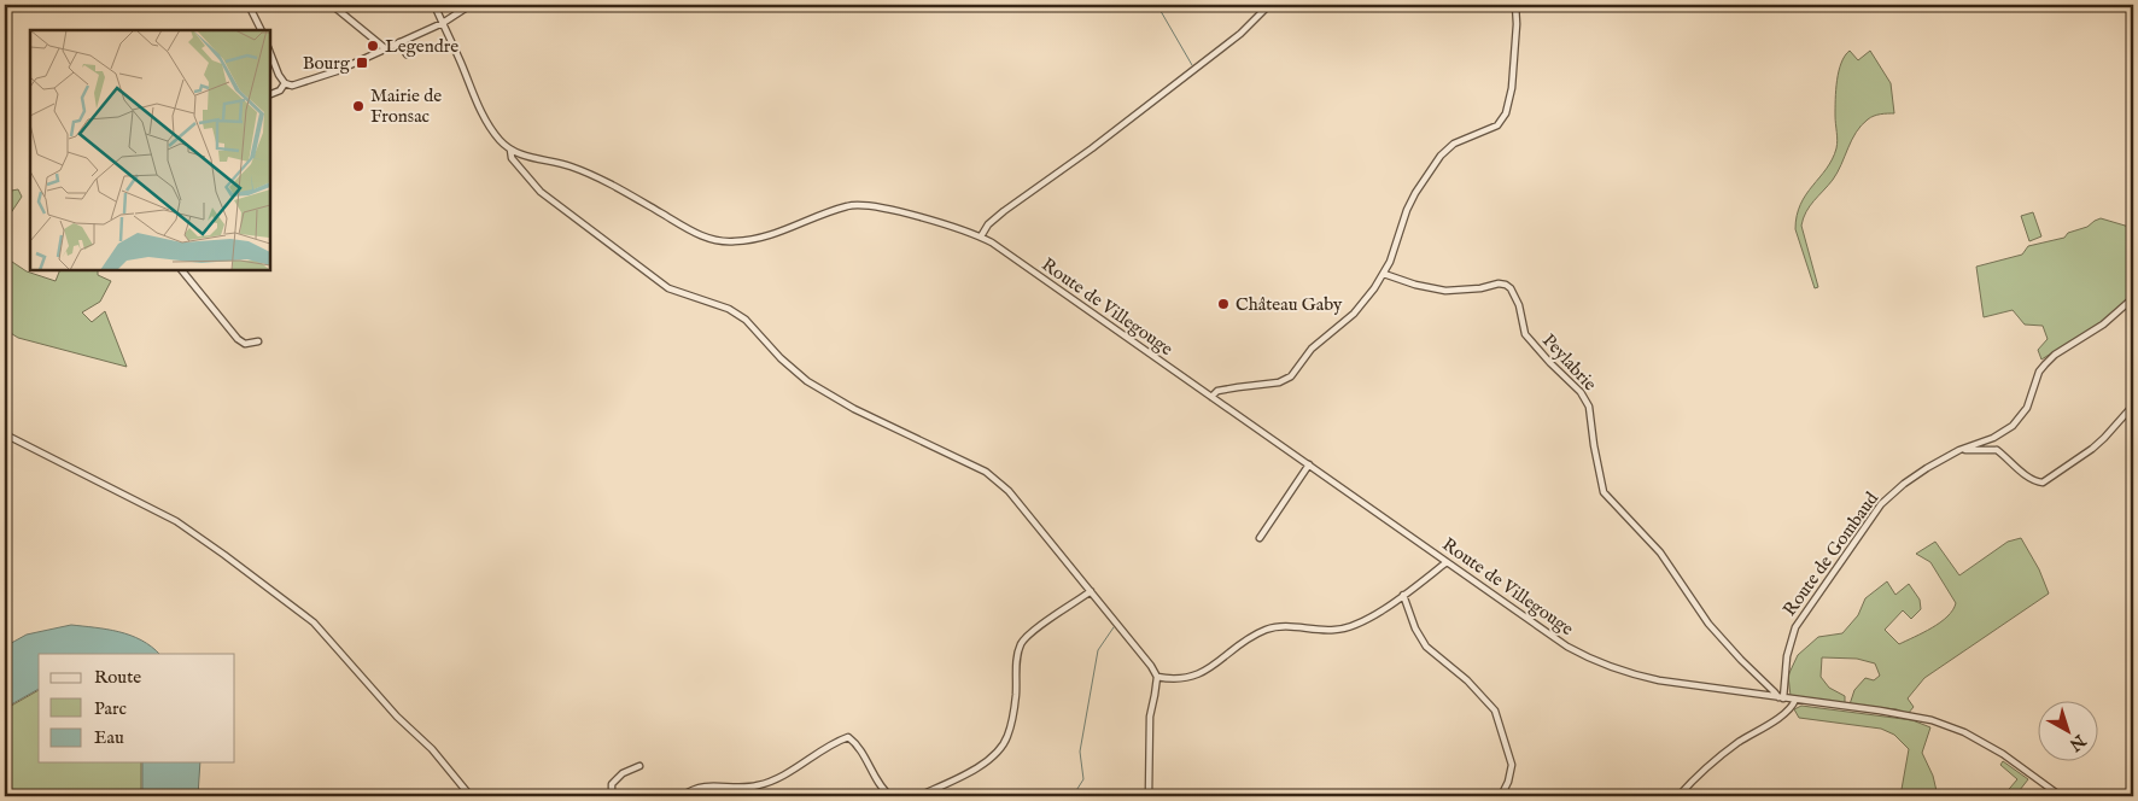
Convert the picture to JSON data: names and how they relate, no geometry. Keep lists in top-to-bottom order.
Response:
{
  "streets": {
    "street": ["Route de Villegouge", "Peylabrie", "Route de Gombaud"]
  },
  "crossings": [
    ["Route de Villegouge", "Peylabrie"],
    ["Route de Villegouge", "Route de Gombaud"],
    ["Peylabrie", "Route de Gombaud"]
  ],
  "places": {
    "other": ["Legendre", "Mairie de Fronsac", "Château Gaby"],
    "transit": ["Bourg"]
  },
  "legend": ["Route", "Parc", "Eau"],
  "north": "bottom right"
}
